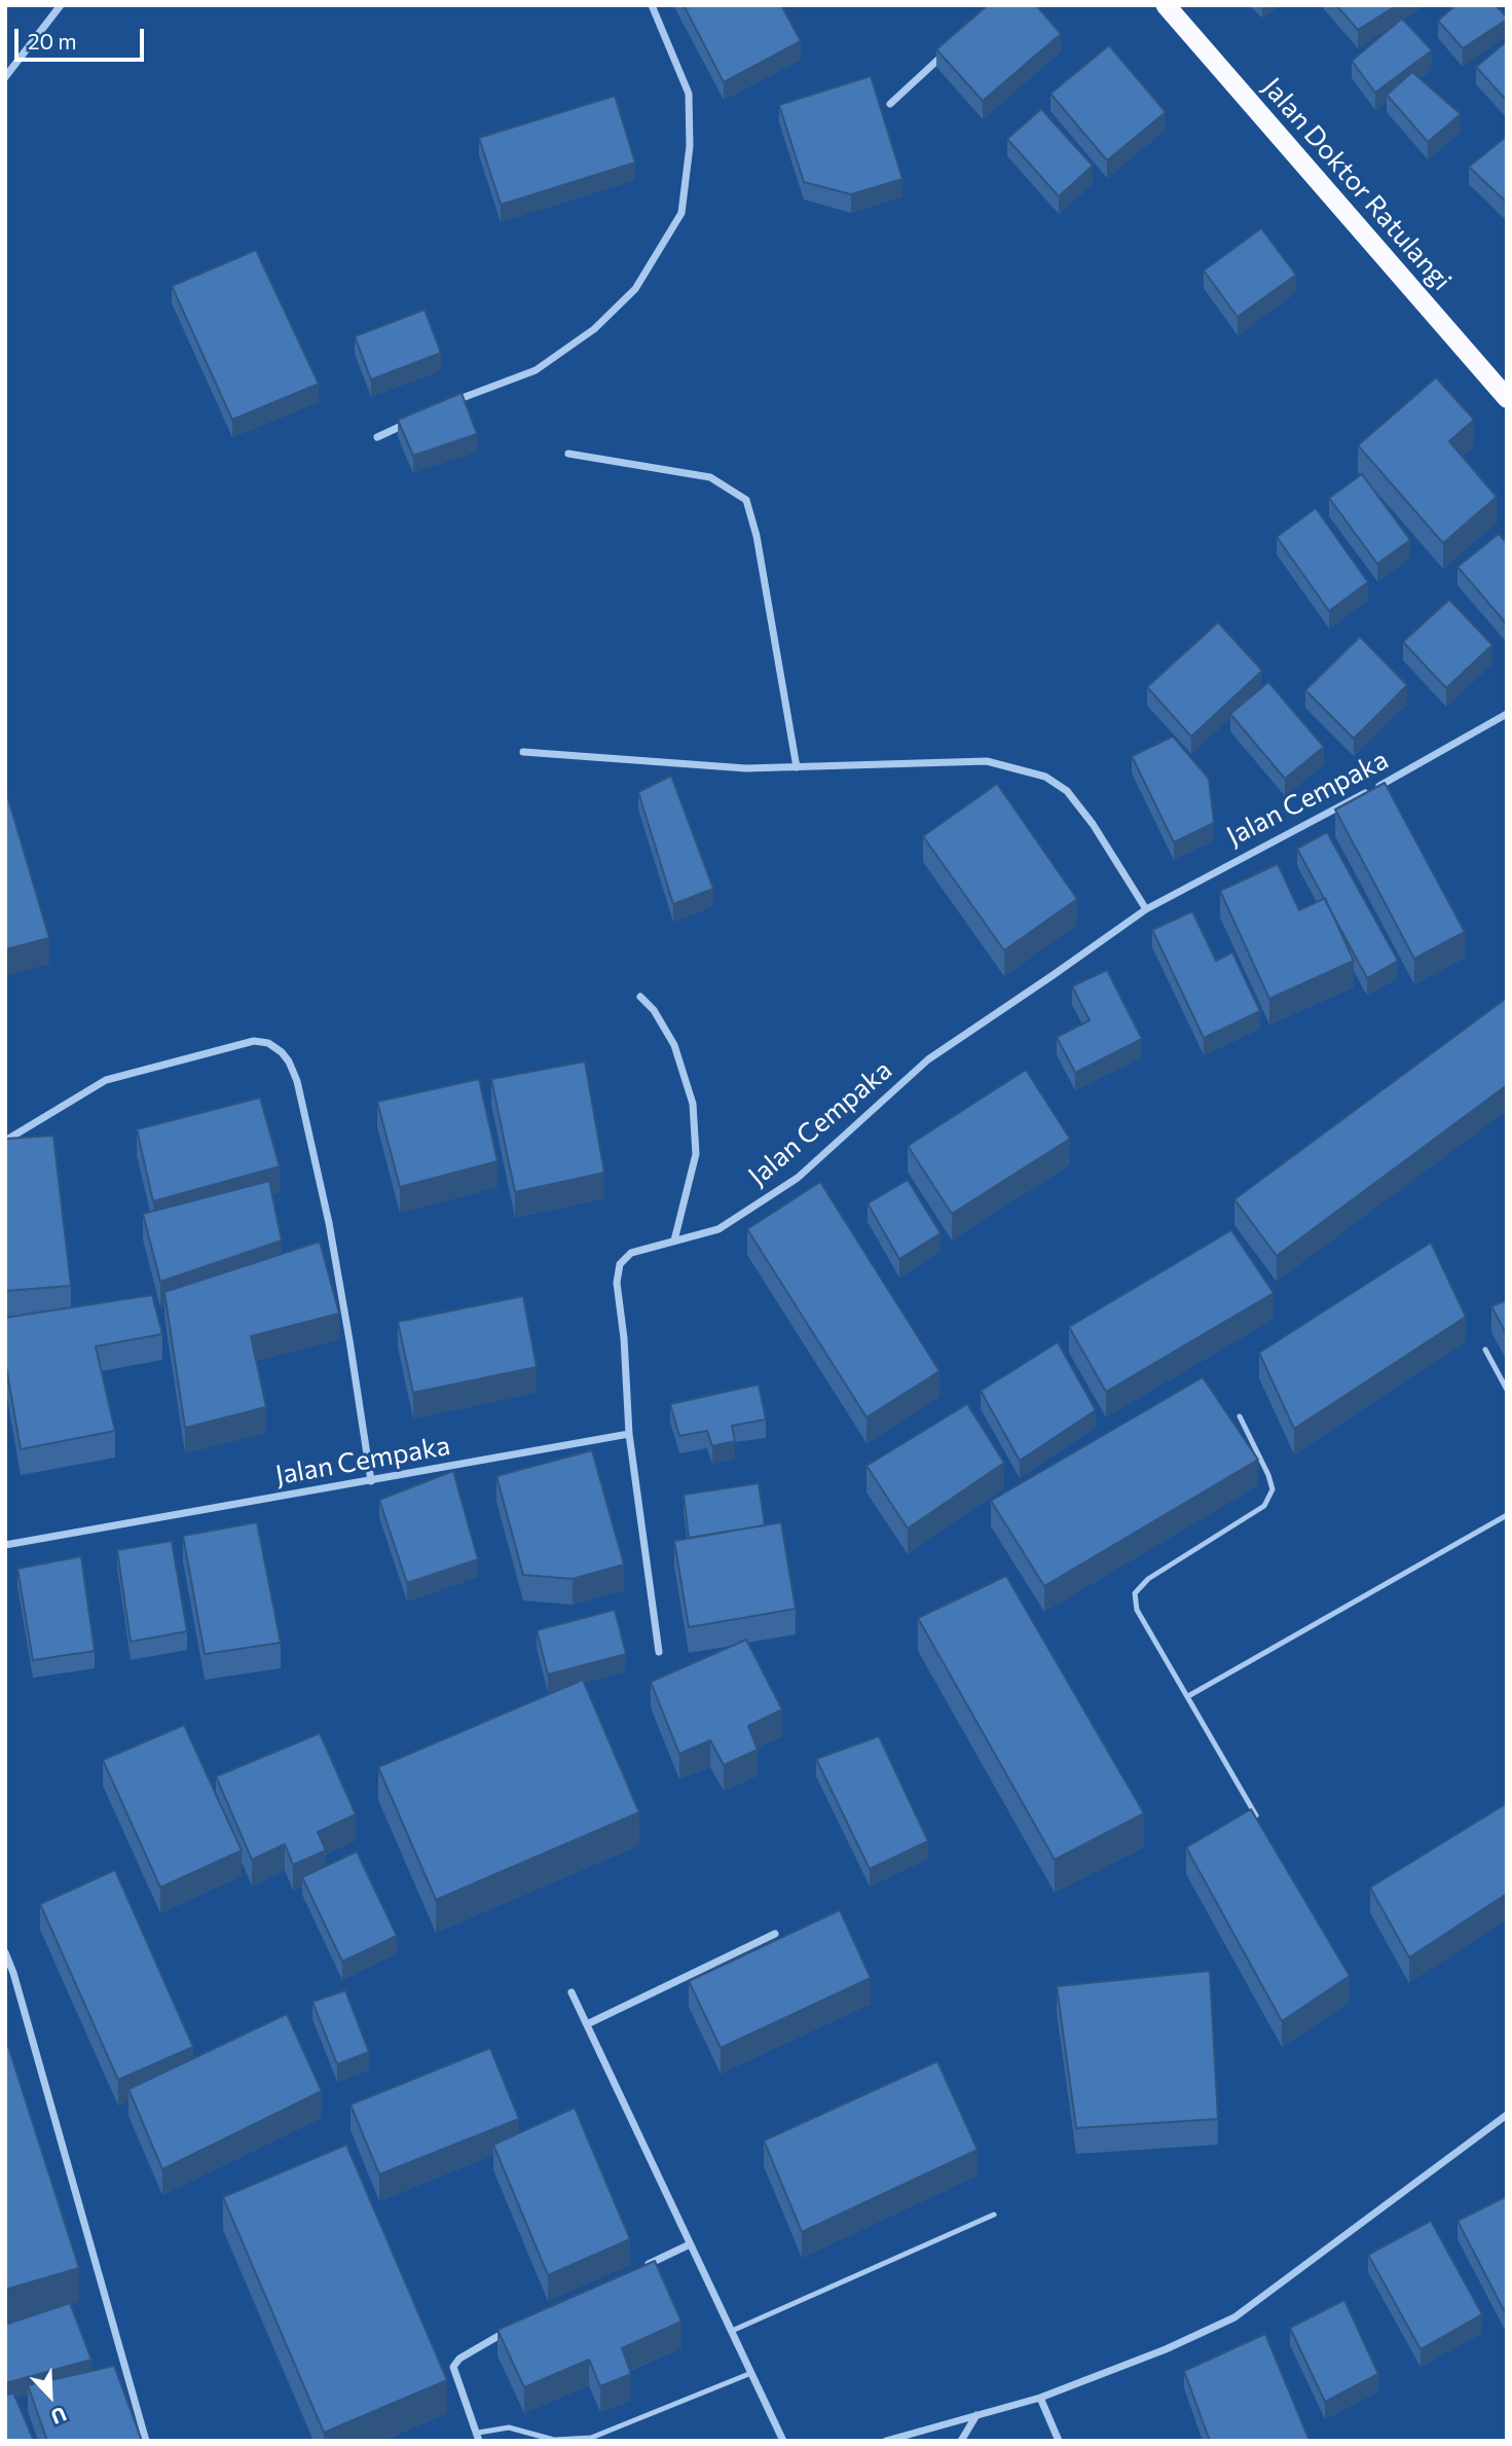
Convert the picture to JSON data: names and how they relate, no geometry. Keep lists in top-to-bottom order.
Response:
{
  "streets": {
    "highway": ["Jalan Doktor Ratulangi"],
    "street": ["Jalan Cempaka"]
  },
  "scale_bar": "20 m",
  "north": "bottom right"
}
